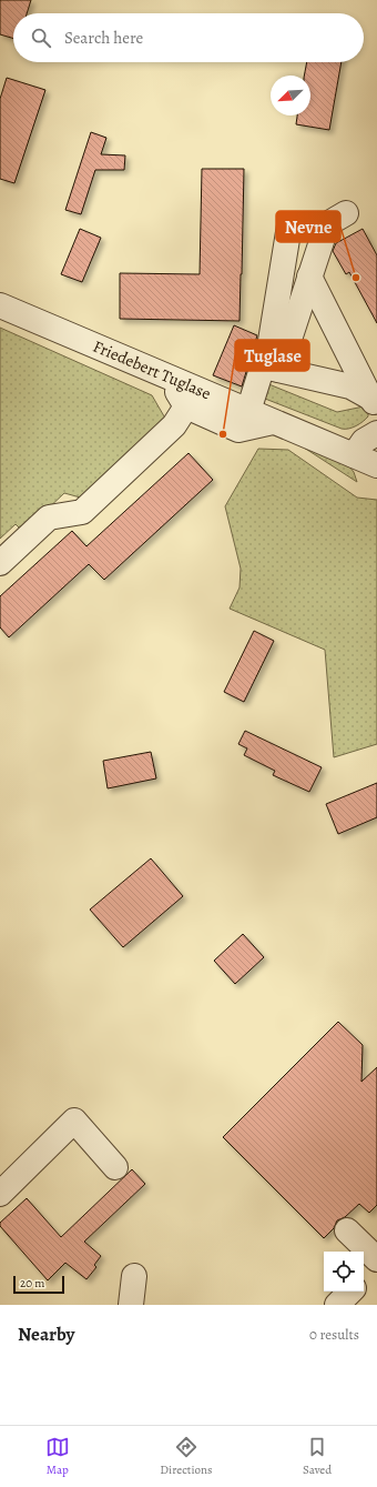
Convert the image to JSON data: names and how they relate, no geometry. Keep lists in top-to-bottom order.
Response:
{
  "streets": {
    "street": ["Friedebert Tuglase"]
  },
  "places": ["Nevne", "Tuglase"],
  "scale_bar": "20 m",
  "north": "bottom left",
  "page": {
    "search": "Search here",
    "scale": "20 m",
    "heading": ["Nearby", "0 results"],
    "nav": ["Map", "Directions", "Saved"]
  }
}
